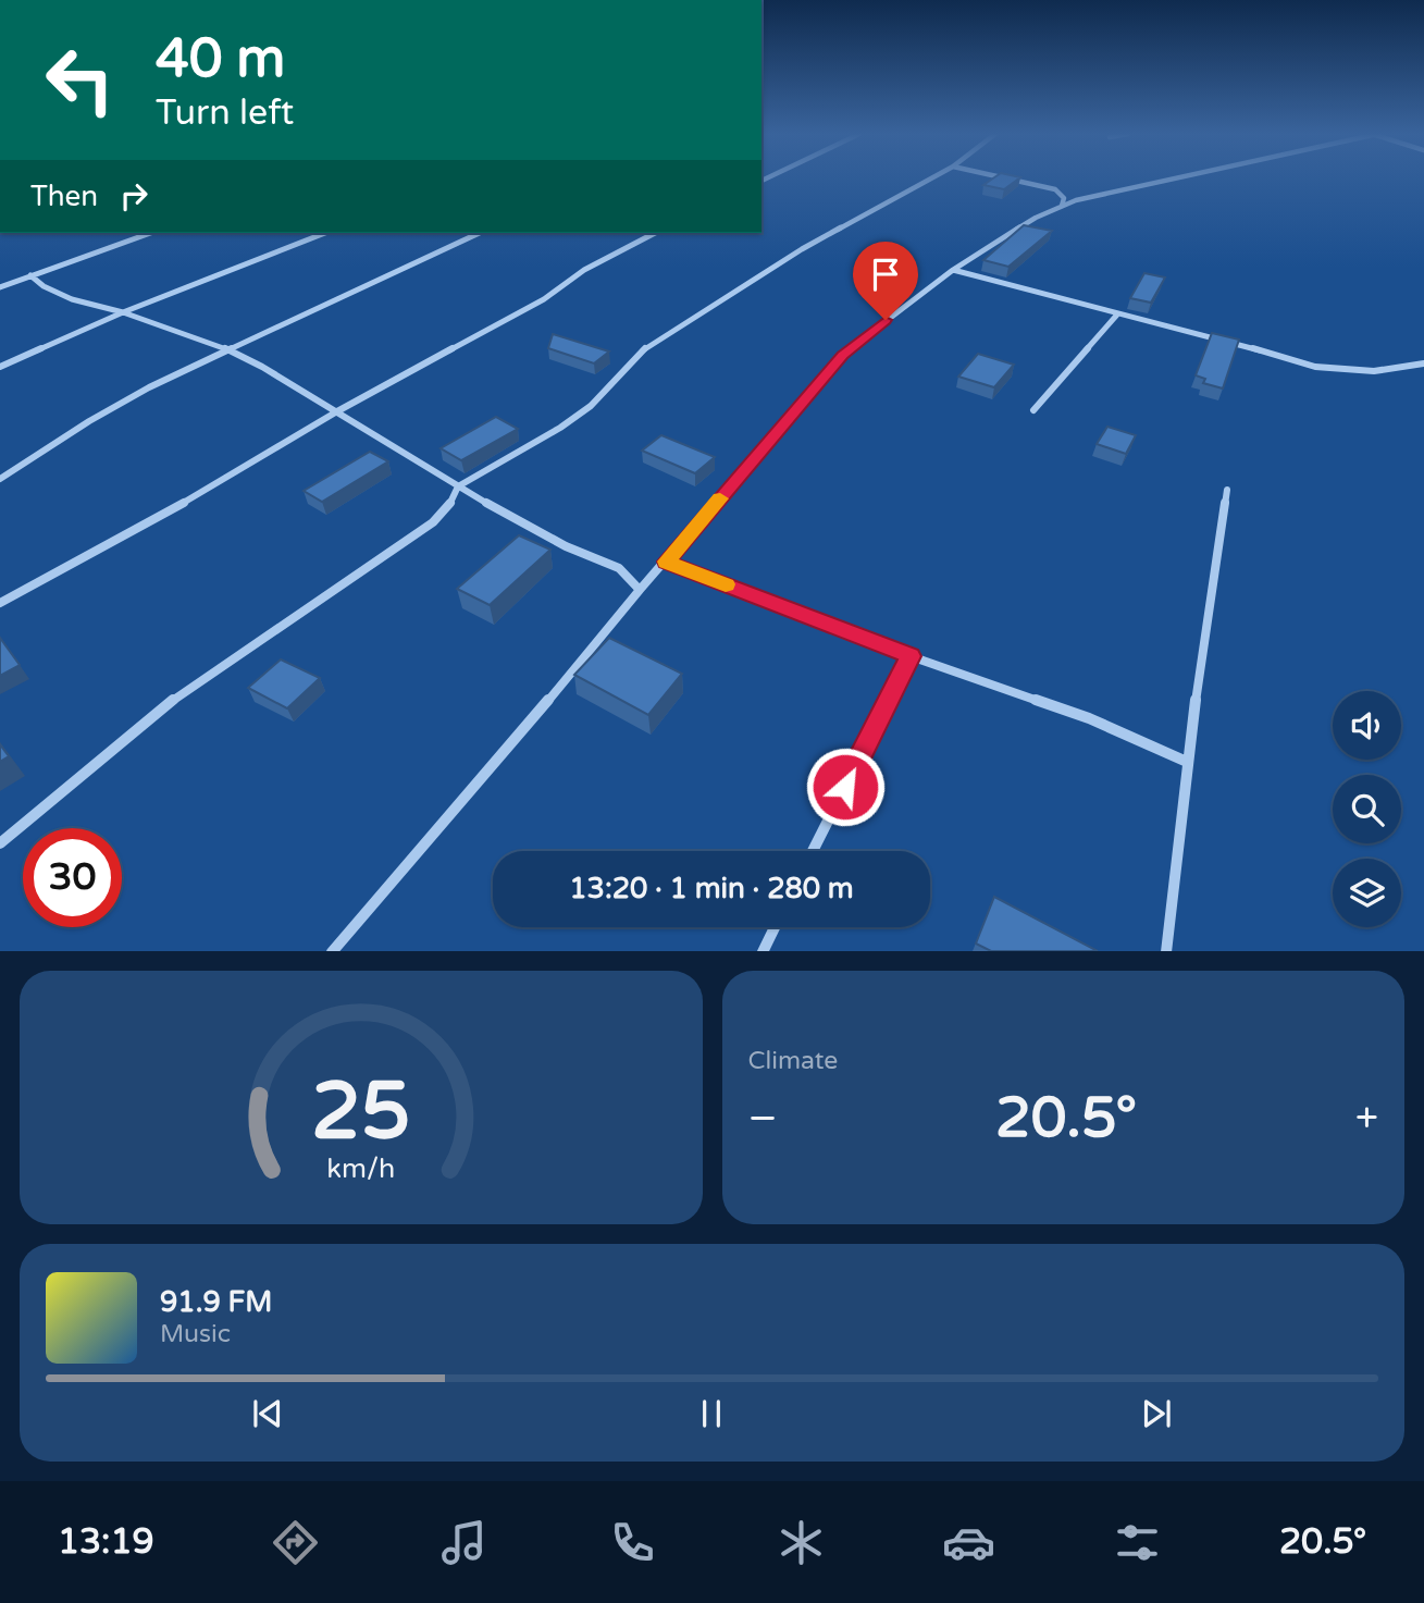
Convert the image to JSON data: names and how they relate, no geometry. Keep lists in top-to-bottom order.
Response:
{
  "page": {
    "turn": ["40 m", "Turn left"],
    "then": "Then",
    "limit": "30",
    "trip": "13:20 · 1 min · 280 m",
    "tile": "Climate",
    "heat": ["−", "20.5°", "+"],
    "song": ["91.9 FM", "Music"],
    "tabs": ["13:19", "20.5°"],
    "gauge": ["25", "km/h"]
  }
}
